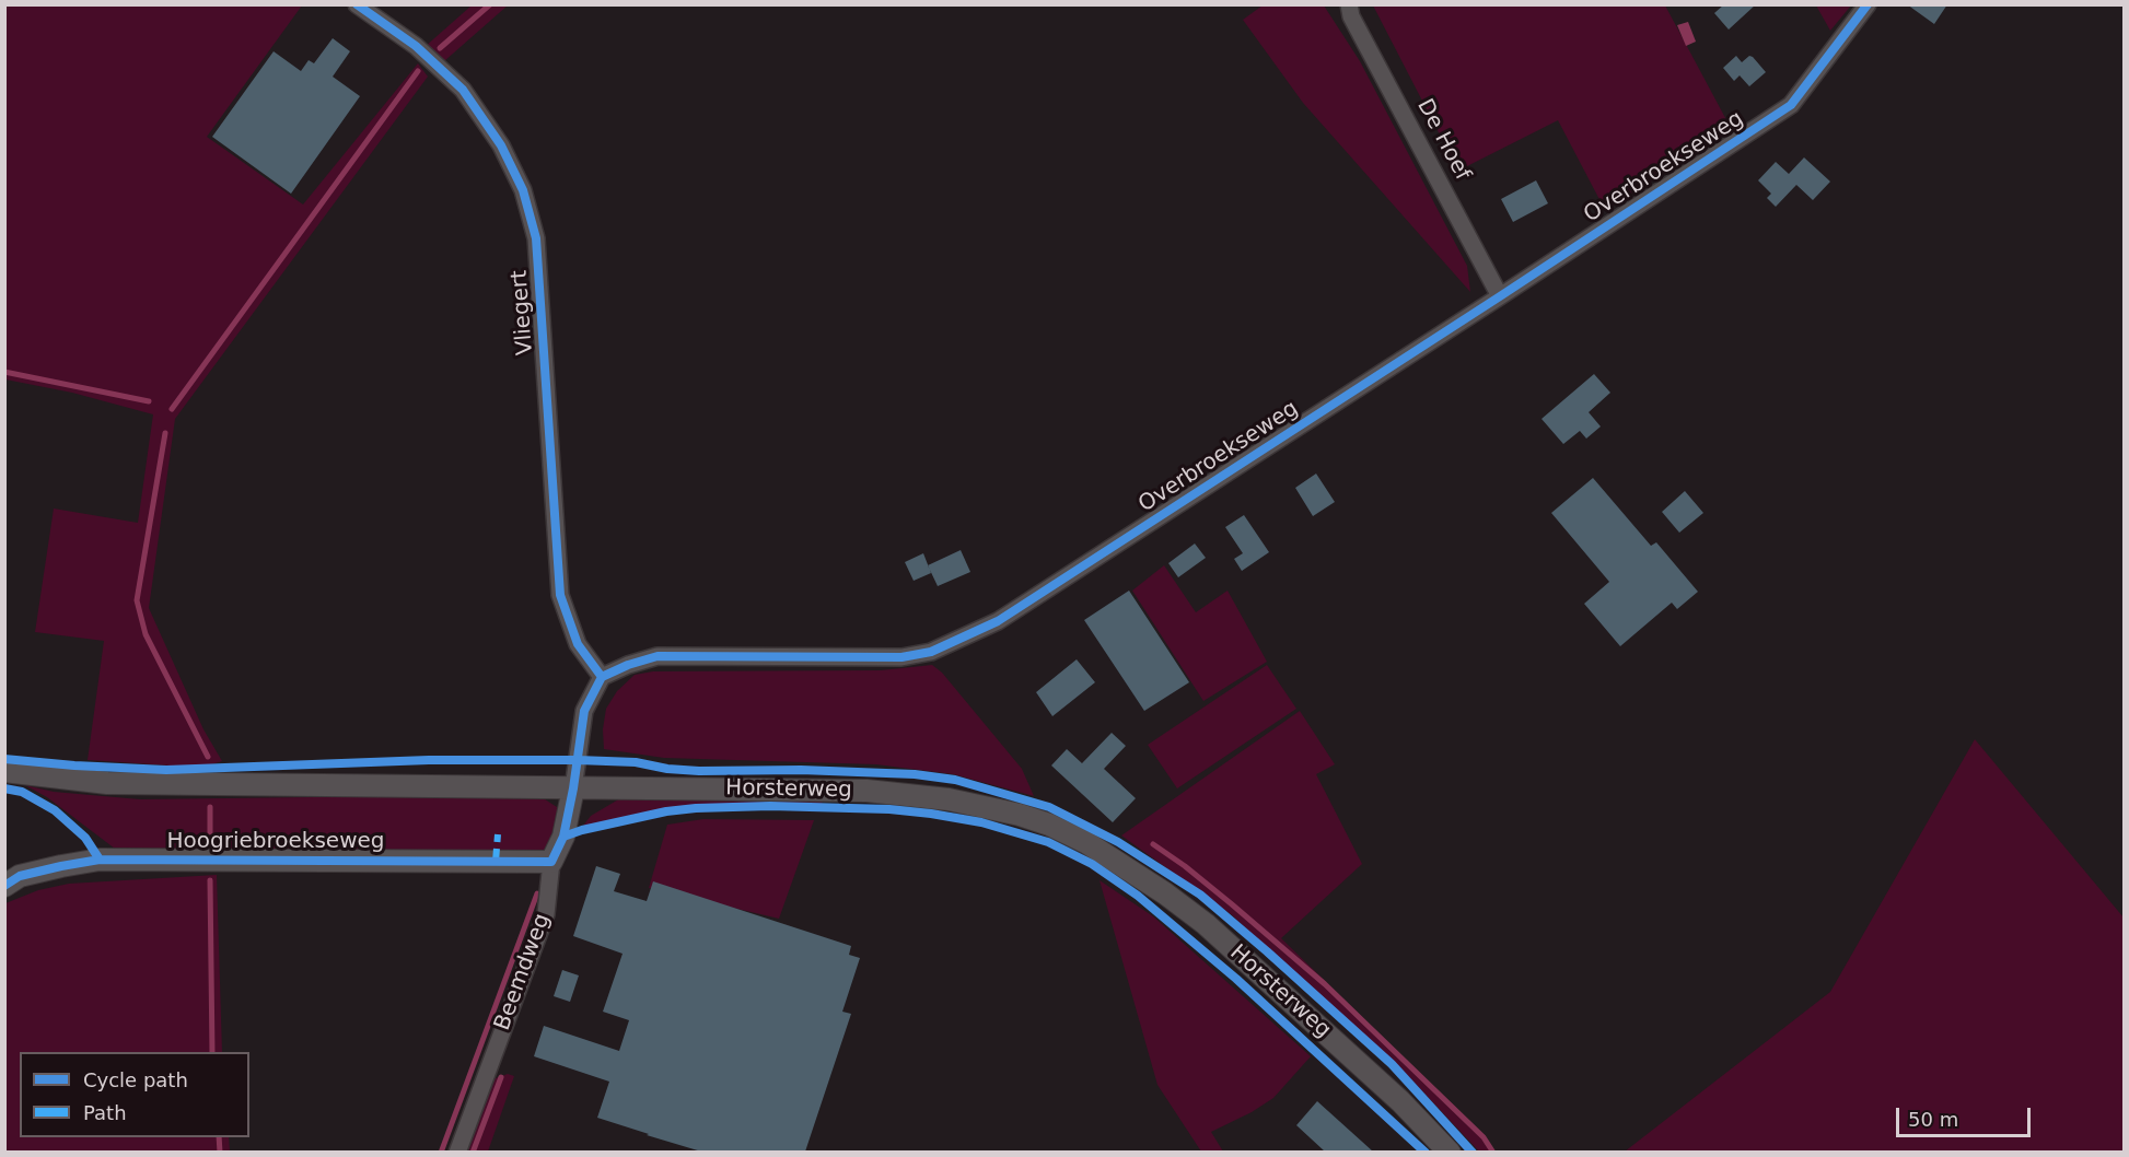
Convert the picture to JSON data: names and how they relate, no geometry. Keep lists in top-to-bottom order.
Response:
{
  "streets": {
    "street": [
      "De Hoef",
      "Overbroekseweg",
      "Vliegert",
      "Horsterweg",
      "Hoogriebroekseweg",
      "Beemdweg"
    ]
  },
  "crossings": [
    ["De Hoef", "Overbroekseweg"],
    ["Overbroekseweg", "Vliegert"],
    ["Horsterweg", "Beemdweg"],
    ["Hoogriebroekseweg", "Beemdweg"]
  ],
  "legend": ["Cycle path", "Path"],
  "scale_bar": "50 m"
}
